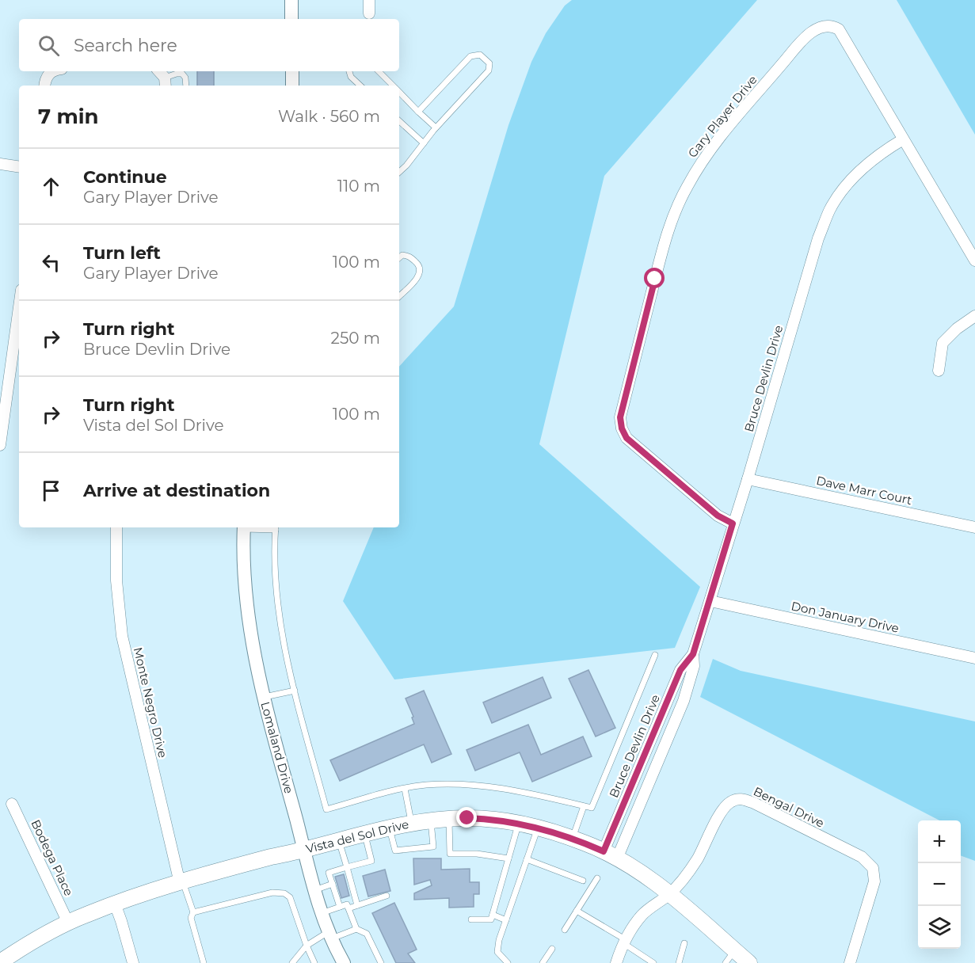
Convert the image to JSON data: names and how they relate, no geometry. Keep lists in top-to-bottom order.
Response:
{
  "streets": {
    "main road": ["Vista del Sol Drive"],
    "street": [
      "Gary Player Drive",
      "Bruce Devlin Drive",
      "Dave Marr Court",
      "Don January Drive",
      "Monte Negro Drive",
      "Lomaland Drive",
      "Bengal Drive",
      "Bodega Place"
    ]
  },
  "crossings": [
    ["Gary Player Drive", "Bruce Devlin Drive"],
    ["Bruce Devlin Drive", "Dave Marr Court"],
    ["Bruce Devlin Drive", "Don January Drive"],
    ["Bruce Devlin Drive", "Vista del Sol Drive"],
    ["Monte Negro Drive", "Vista del Sol Drive"],
    ["Lomaland Drive", "Vista del Sol Drive"],
    ["Bengal Drive", "Vista del Sol Drive"],
    ["Vista del Sol Drive", "Bodega Place"]
  ],
  "page": {
    "search": "Search here",
    "heading": ["7 min", "Walk · 560 m"],
    "list": [
      ["Continue", "Gary Player Drive", "110 m"],
      ["Turn left", "Gary Player Drive", "100 m"],
      ["Turn right", "Bruce Devlin Drive", "250 m"],
      ["Turn right", "Vista del Sol Drive", "100 m"],
      "Arrive at destination"
    ],
    "map_buttons": ["+", "−"]
  }
}
